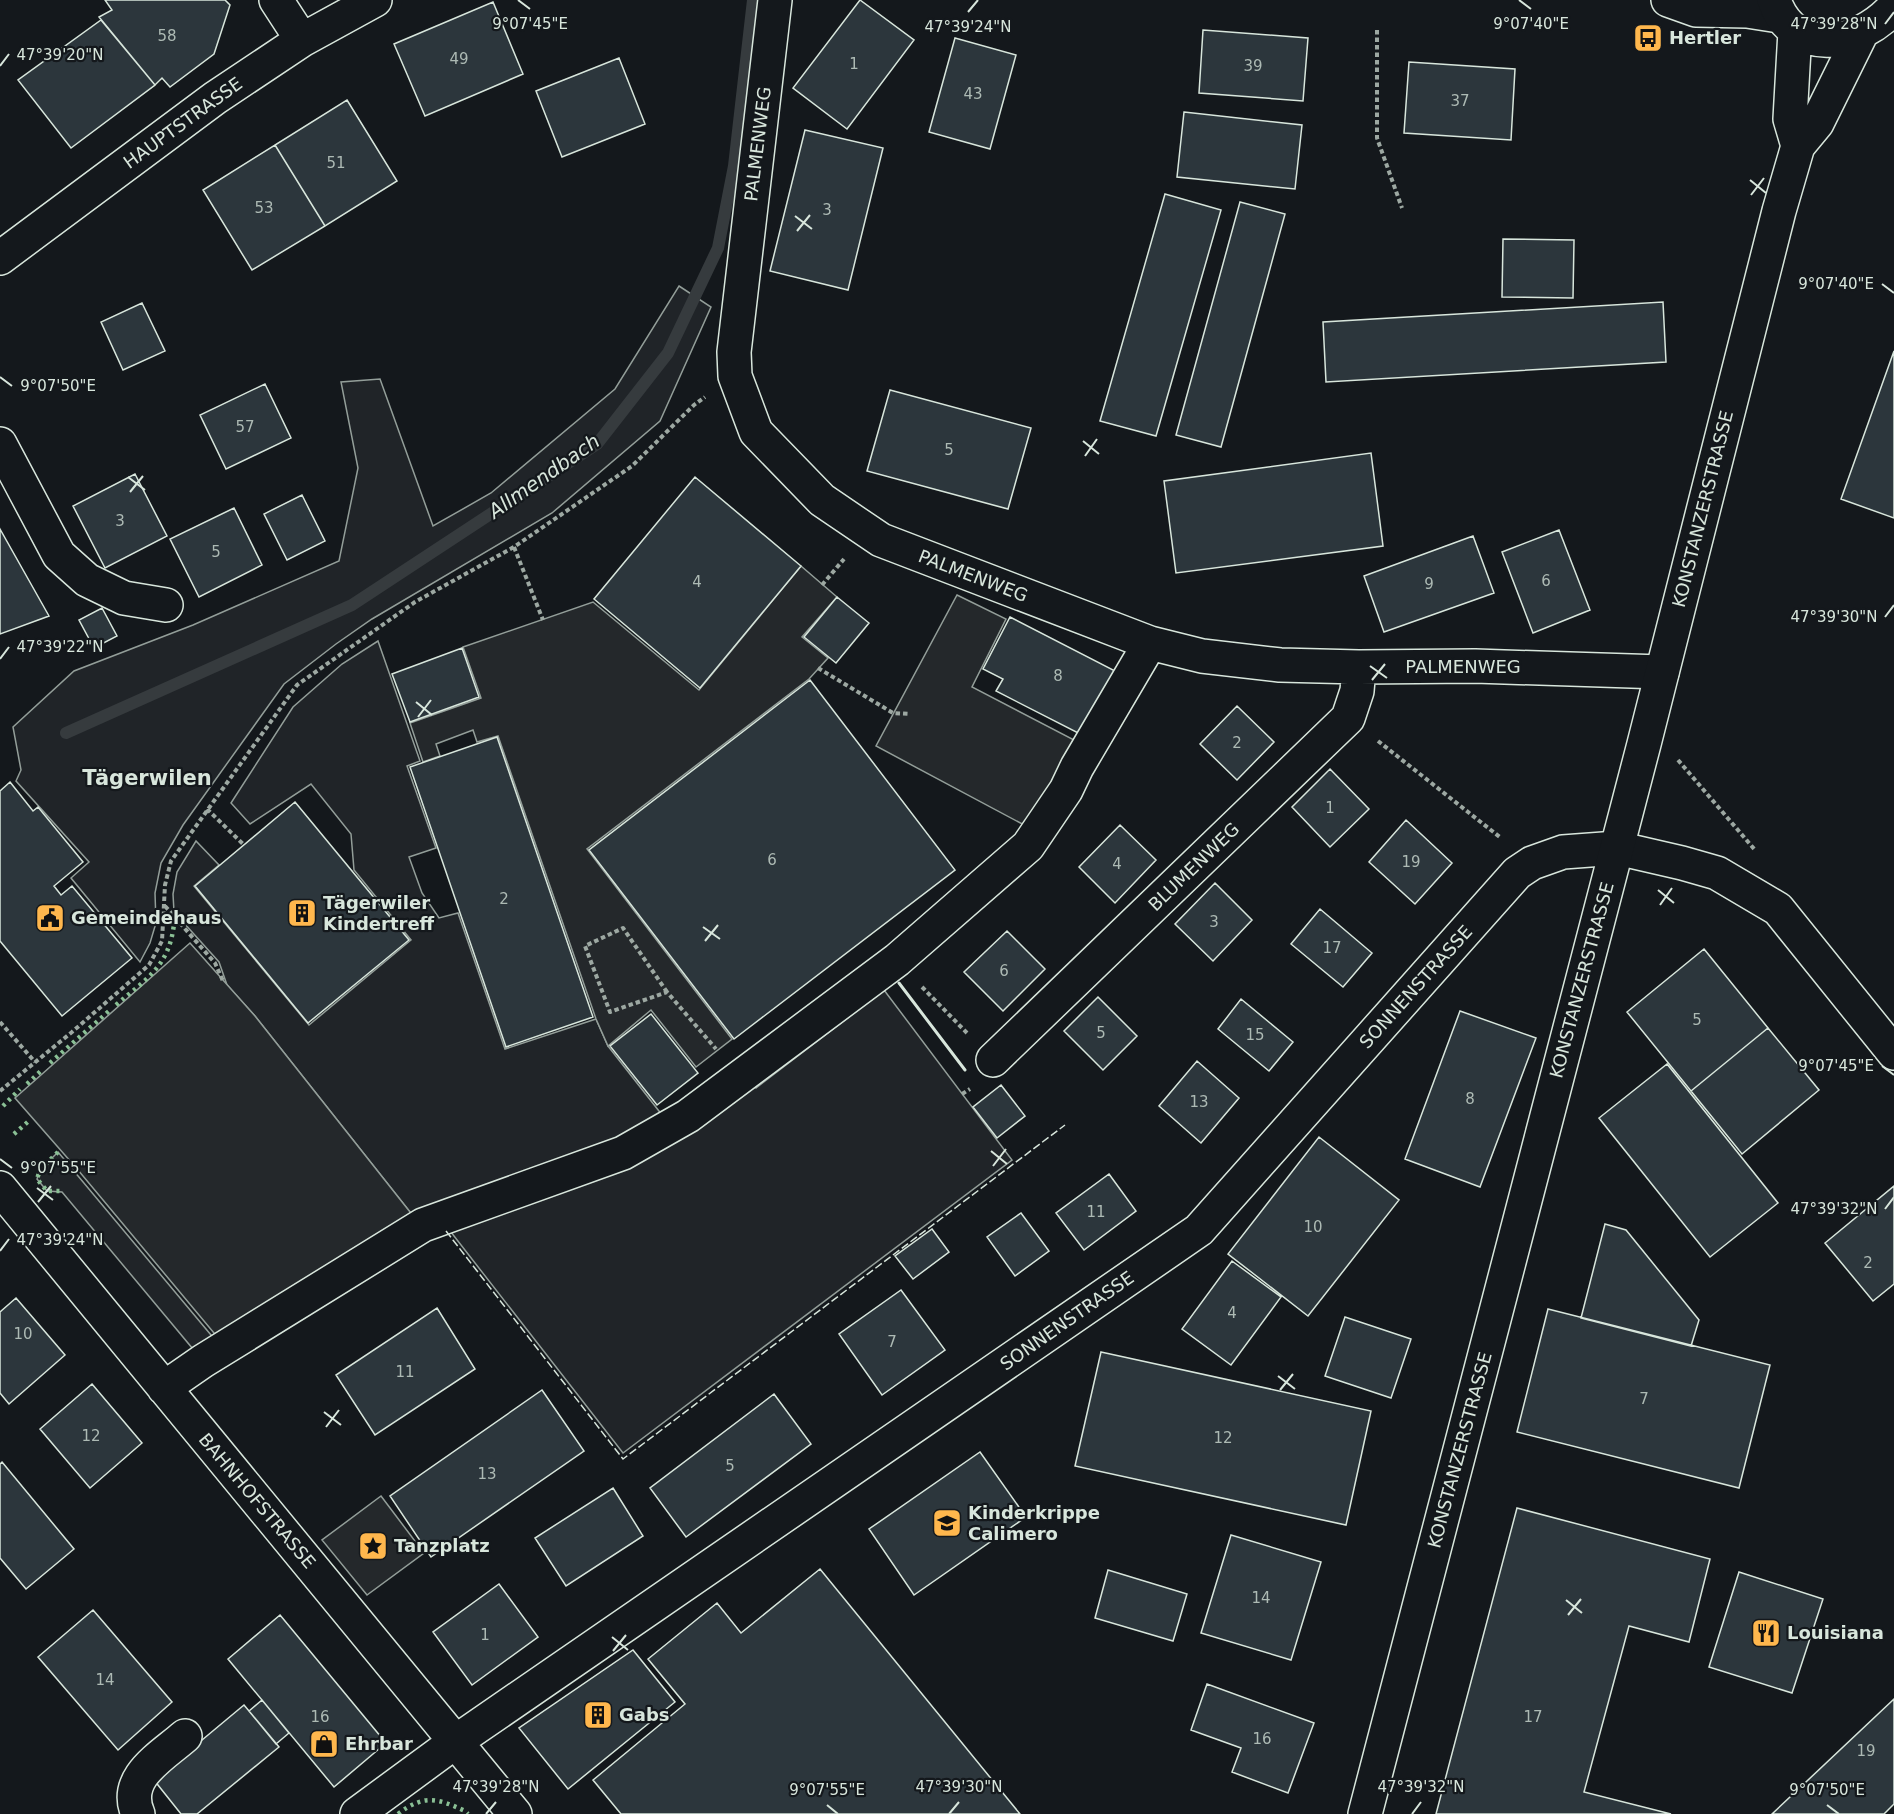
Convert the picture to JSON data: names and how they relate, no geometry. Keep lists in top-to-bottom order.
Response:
{
  "streets": {
    "street": [
      "HAUPTSTRASSE",
      "PALMENWEG",
      "KONSTANZERSTRASSE",
      "BLUMENWEG",
      "SONNENSTRASSE",
      "BAHNHOFSTRASSE"
    ]
  },
  "crossings": [
    ["PALMENWEG", "KONSTANZERSTRASSE"],
    ["PALMENWEG", "BLUMENWEG"],
    ["KONSTANZERSTRASSE", "SONNENSTRASSE"],
    ["SONNENSTRASSE", "BAHNHOFSTRASSE"]
  ],
  "districts": ["Tägerwilen"],
  "water": ["Allmendbach"],
  "places": {
    "bus stop": ["Hertler"],
    "building": ["Tägerwiler Kindertreff", "Gabs"],
    "public building": ["Gemeindehaus"],
    "school or university": ["Kinderkrippe Calimero"],
    "place": ["Tanzplatz"],
    "restaurant": ["Louisiana"],
    "shop": ["Ehrbar"]
  },
  "house_numbers": [
    "58",
    "49",
    "1",
    "39",
    "43",
    "37",
    "51",
    "53",
    "3",
    "57",
    "5",
    "3",
    "5",
    "6",
    "4",
    "9",
    "8",
    "2",
    "1",
    "6",
    "19",
    "4",
    "2",
    "3",
    "17",
    "6",
    "5",
    "5",
    "15",
    "8",
    "13",
    "11",
    "10",
    "2",
    "4",
    "10",
    "7",
    "11",
    "7",
    "12",
    "12",
    "5",
    "13",
    "14",
    "1",
    "14",
    "16",
    "17",
    "16",
    "19"
  ],
  "coordinates": [
    "47°39'28\"N",
    "9°07'45\"E",
    "9°07'40\"E",
    "47°39'24\"N",
    "47°39'20\"N",
    "9°07'50\"E",
    "47°39'30\"N",
    "47°39'22\"N",
    "9°07'55\"E",
    "47°39'32\"N"
  ]
}
